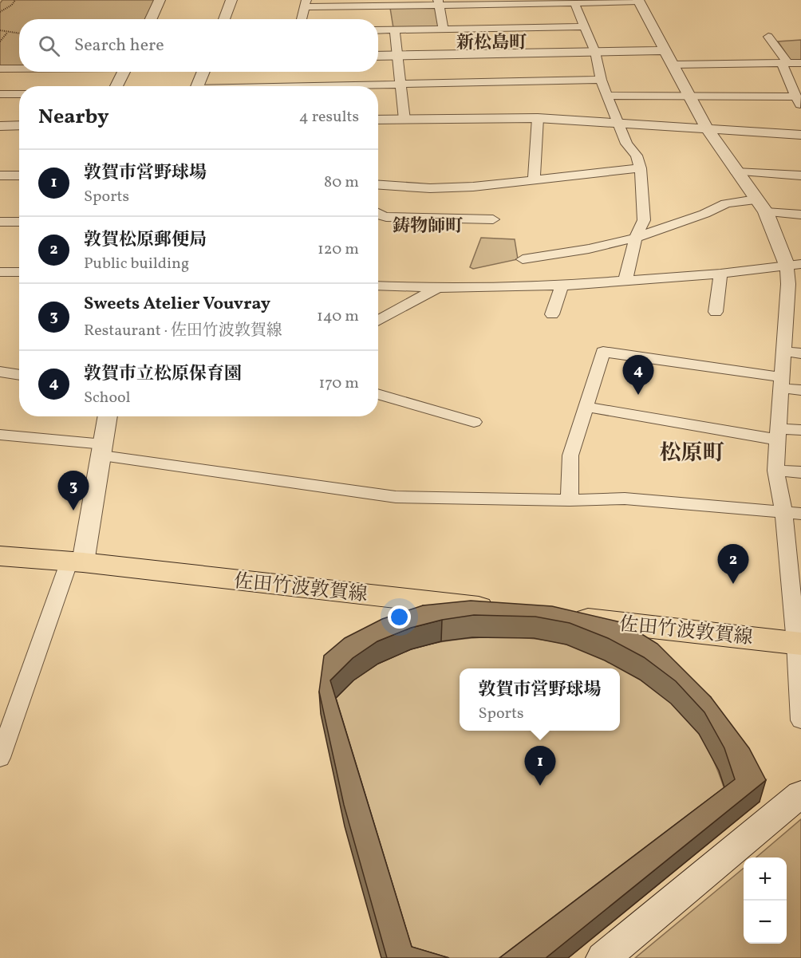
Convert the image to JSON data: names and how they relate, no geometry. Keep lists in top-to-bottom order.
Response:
{
  "streets": {
    "main road": ["佐田竹波敦賀線"]
  },
  "districts": ["新松島町", "鋳物師町", "松原町"],
  "page": {
    "search": "Search here",
    "heading": ["Nearby", "4 results"],
    "list": [
      {
        "mark": "1",
        "name": "敦賀市営野球場",
        "note": "Sports",
        "value": "80 m"
      },
      {
        "mark": "2",
        "name": "敦賀松原郵便局",
        "note": "Public building",
        "value": "120 m"
      },
      {
        "mark": "3",
        "name": "Sweets Atelier Vouvray",
        "note": "Restaurant · 佐田竹波敦賀線",
        "value": "140 m"
      },
      {
        "mark": "4",
        "name": "敦賀市立松原保育園",
        "note": "School",
        "value": "170 m"
      }
    ],
    "pins": [
      "4",
      "3",
      "2",
      "1"
    ],
    "popup": ["敦賀市営野球場", "Sports"],
    "map_buttons": ["+", "−"]
  }
}
